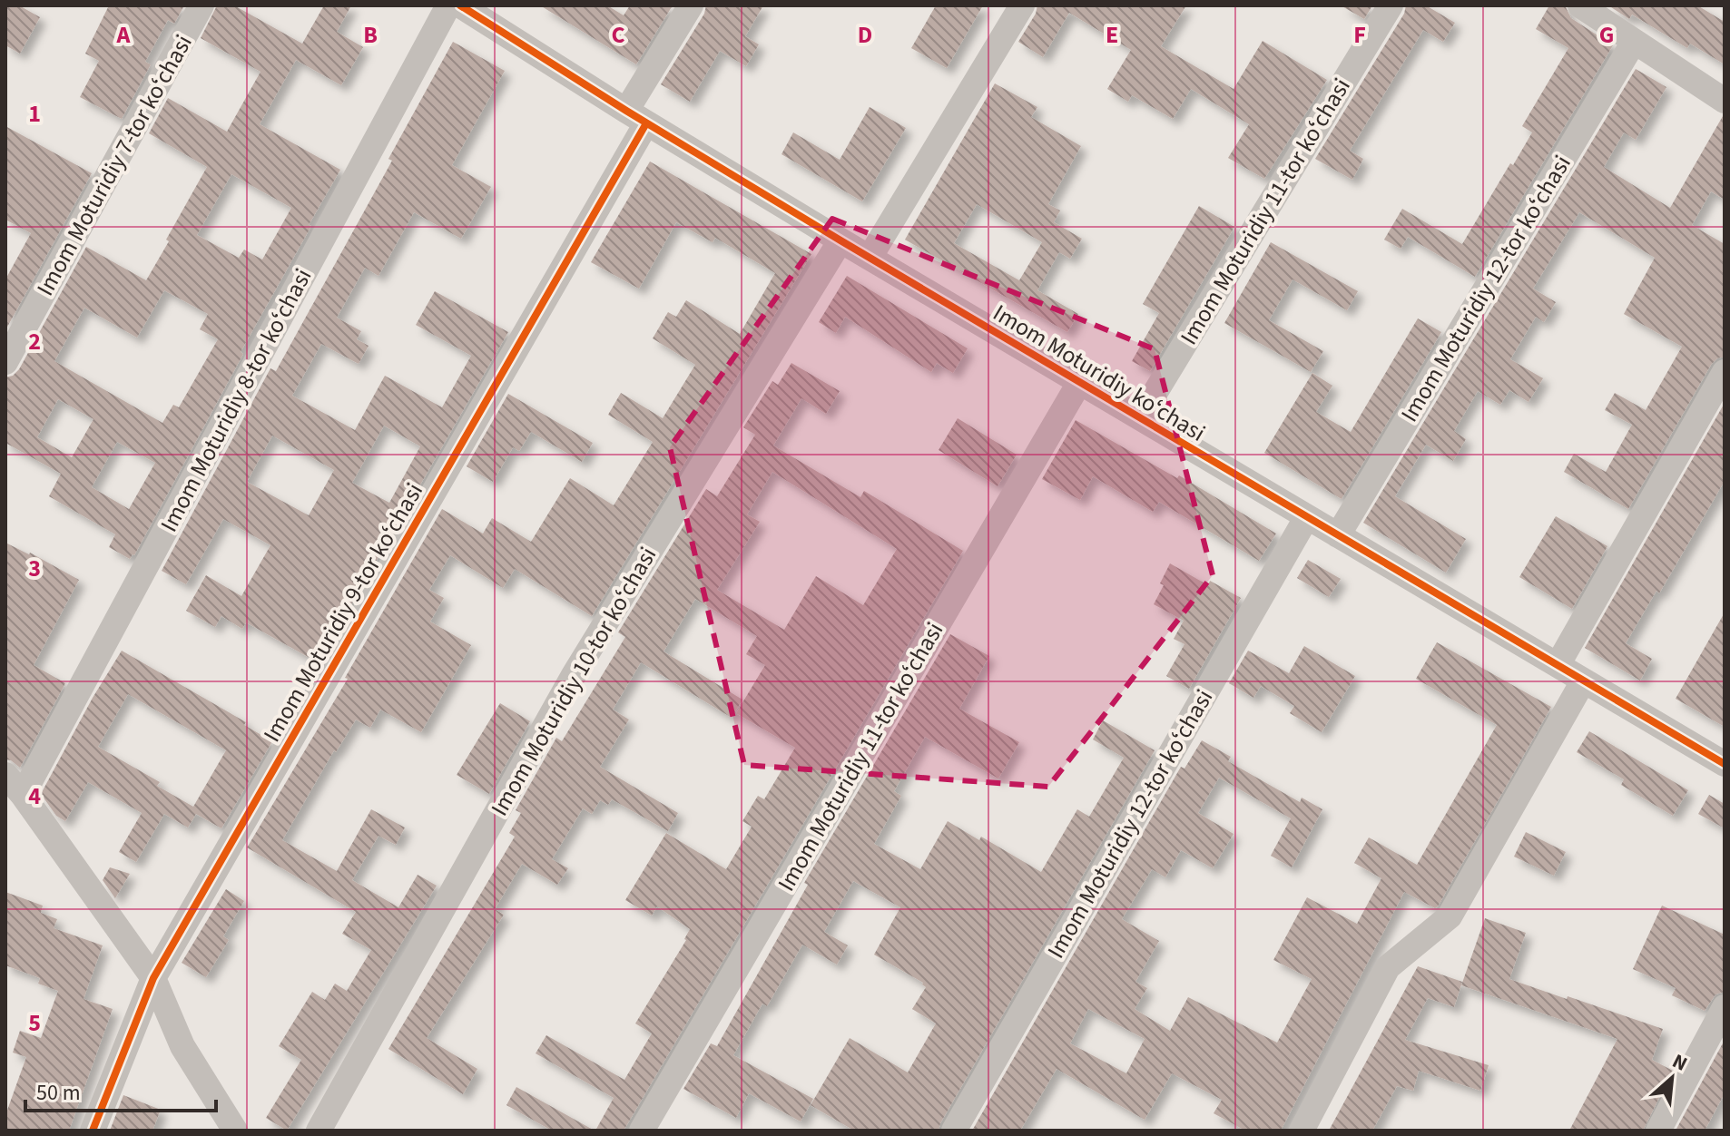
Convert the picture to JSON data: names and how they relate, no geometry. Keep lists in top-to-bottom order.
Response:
{
  "streets": {
    "street": [
      "Imom Moturidiy 7-tor koʻchasi",
      "Imom Moturidiy 11-tor koʻchasi",
      "Imom Moturidiy 12-tor koʻchasi",
      "Imom Moturidiy koʻchasi",
      "Imom Moturidiy 8-tor koʻchasi",
      "Imom Moturidiy 9-tor koʻchasi",
      "Imom Moturidiy 10-tor koʻchasi"
    ]
  },
  "crossings": [
    ["Imom Moturidiy 11-tor koʻchasi", "Imom Moturidiy koʻchasi"],
    ["Imom Moturidiy 12-tor koʻchasi", "Imom Moturidiy koʻchasi"],
    ["Imom Moturidiy koʻchasi", "Imom Moturidiy 9-tor koʻchasi"],
    ["Imom Moturidiy koʻchasi", "Imom Moturidiy 10-tor koʻchasi"]
  ],
  "scale_bar": "50 m",
  "north": "top right",
  "grid": {
    "columns": [
      "A",
      "B",
      "C",
      "D",
      "E",
      "F",
      "G"
    ],
    "rows": [
      "1",
      "2",
      "3",
      "4",
      "5"
    ]
  }
}
